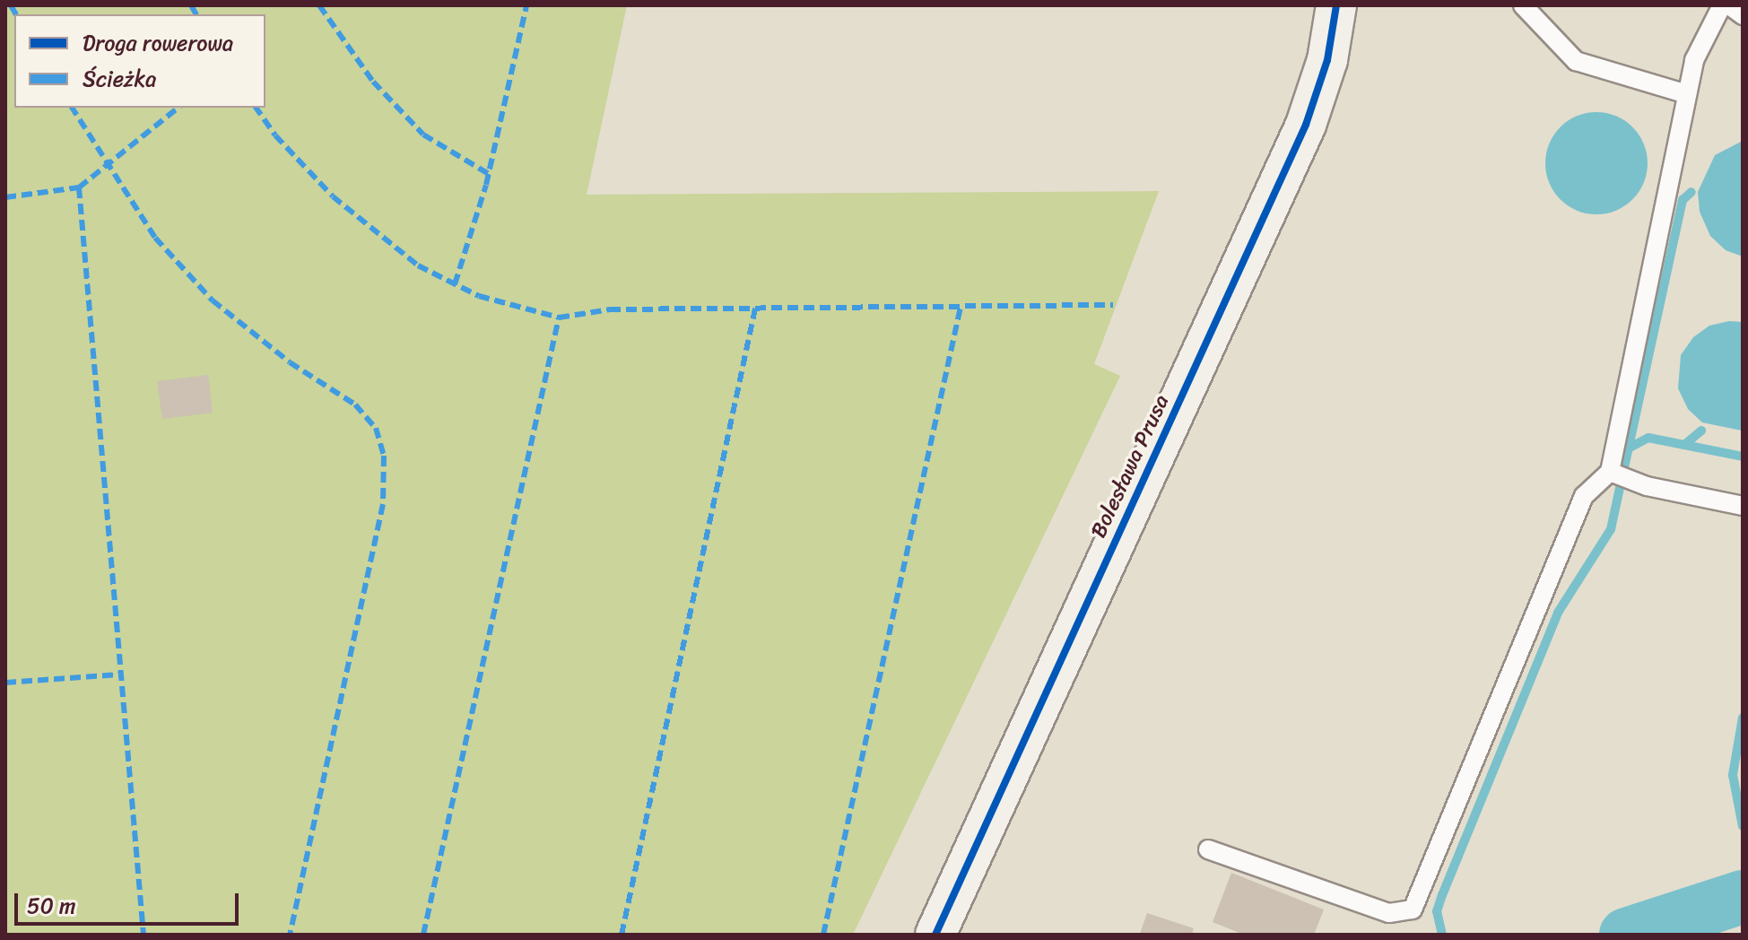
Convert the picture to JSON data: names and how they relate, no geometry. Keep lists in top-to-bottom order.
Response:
{
  "streets": {
    "street": ["Bolesława Prusa"]
  },
  "legend": ["Droga rowerowa", "Ścieżka"],
  "scale_bar": "50 m"
}
